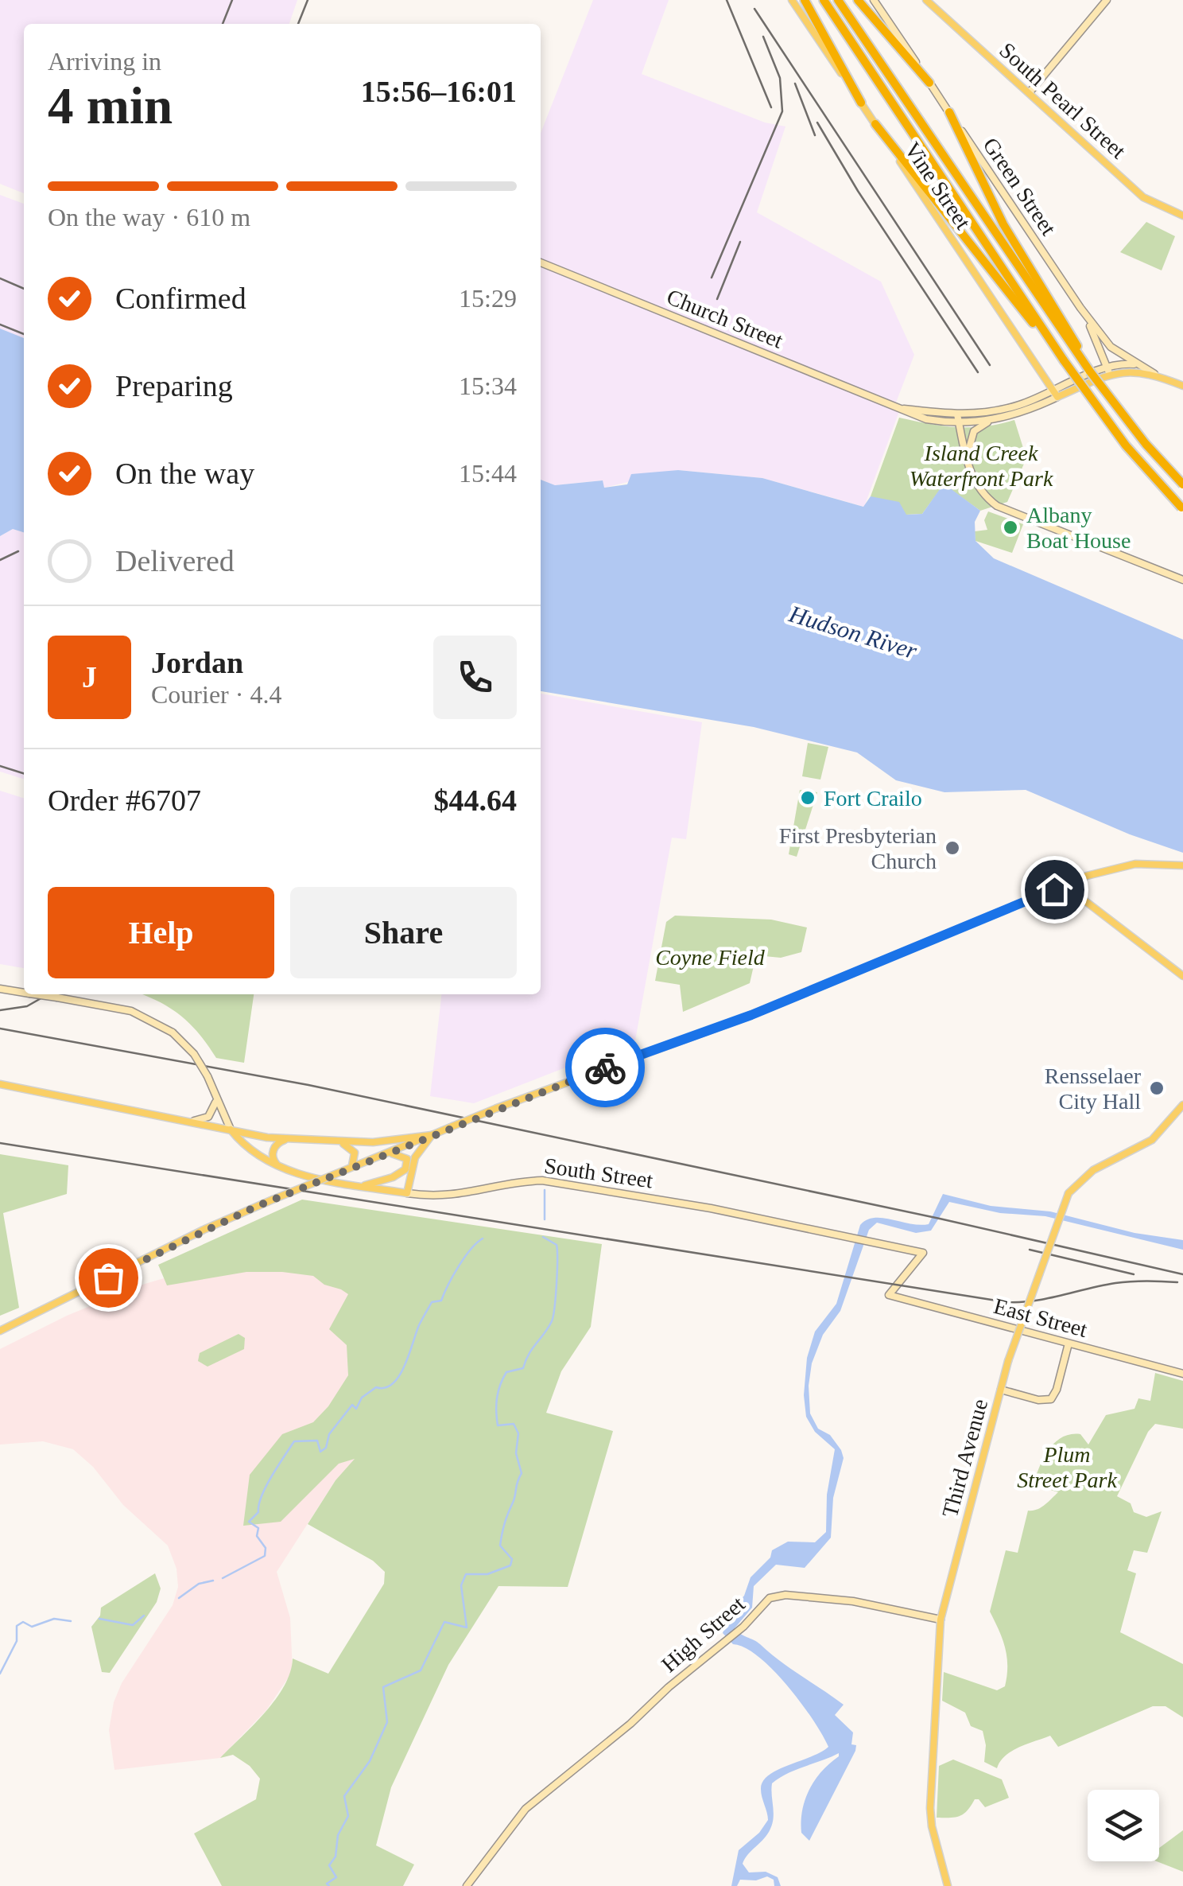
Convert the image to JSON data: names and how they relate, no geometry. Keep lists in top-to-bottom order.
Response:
{
  "streets": {
    "main road": [
      "South Pearl Street",
      "Vine Street",
      "Green Street",
      "South Street",
      "Third Avenue"
    ],
    "street": ["Church Street", "East Street", "High Street"]
  },
  "crossings": [
    ["Vine Street", "Church Street"],
    ["South Street", "East Street"],
    ["Third Avenue", "High Street"]
  ],
  "water": ["Hudson River"],
  "parks": ["Island Creek Waterfront Park", "Coyne Field", "Plum Street Park"],
  "places": [
    "Albany Boat House",
    "Fort Crailo",
    "First Presbyterian Church",
    "Rensselaer City Hall"
  ],
  "page": {
    "heading": ["4 min", "Arriving in", "15:56–16:01"],
    "panel": [
      "Jordan",
      "Courier · 4.4",
      "Order #6707",
      "$44.64"
    ],
    "bar": "On the way · 610 m",
    "list": [
      ["Confirmed", "15:29"],
      ["Preparing", "15:34"],
      ["On the way", "15:44"],
      "Delivered"
    ],
    "round": "J",
    "buttons": ["Help", "Share"]
  }
}
